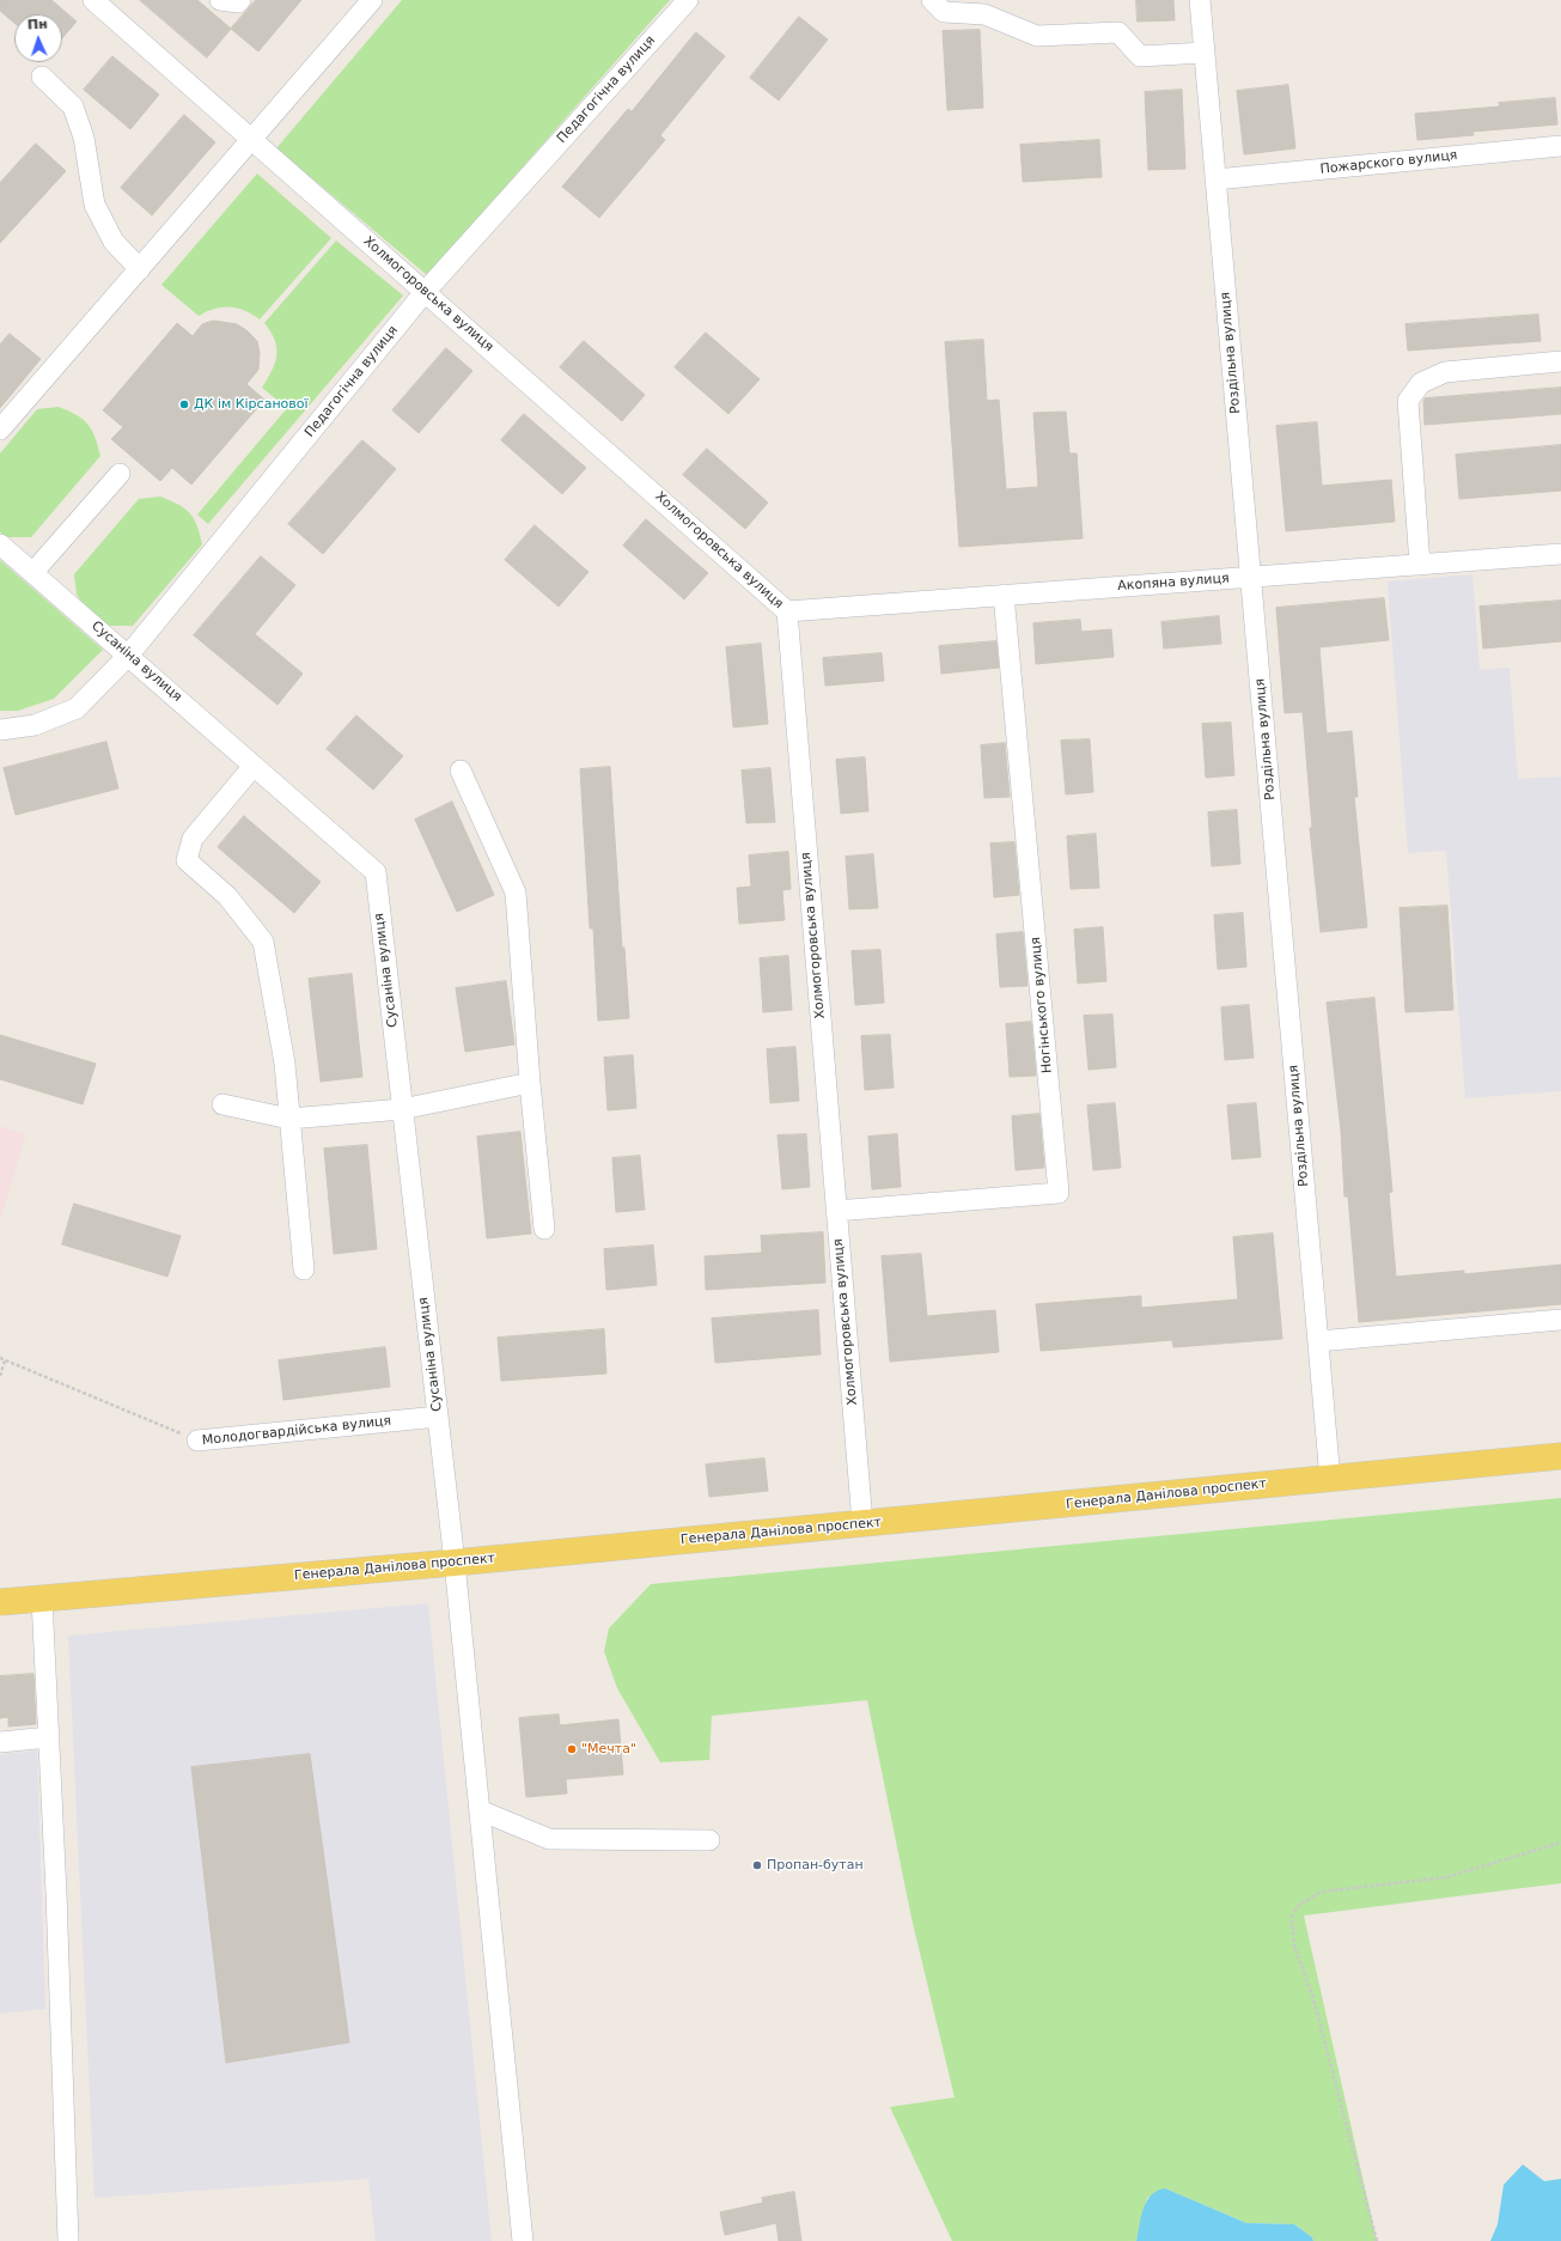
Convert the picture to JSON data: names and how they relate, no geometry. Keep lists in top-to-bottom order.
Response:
{
  "streets": {
    "main road": ["Генерала Данілова проспект"],
    "street": [
      "Педагогічна вулиця",
      "Пожарского вулиця",
      "Холмогоровська вулиця",
      "Роздільна вулиця",
      "Акопяна вулиця",
      "Сусаніна вулиця",
      "Ногінського вулиця",
      "Молодогвардійська вулиця"
    ]
  },
  "crossings": [
    ["Педагогічна вулиця", "Холмогоровська вулиця"],
    ["Педагогічна вулиця", "Сусаніна вулиця"],
    ["Пожарского вулиця", "Роздільна вулиця"],
    ["Холмогоровська вулиця", "Акопяна вулиця"],
    ["Холмогоровська вулиця", "Ногінського вулиця"],
    ["Холмогоровська вулиця", "Генерала Данілова проспект"],
    ["Роздільна вулиця", "Акопяна вулиця"],
    ["Роздільна вулиця", "Генерала Данілова проспект"],
    ["Акопяна вулиця", "Ногінського вулиця"],
    ["Сусаніна вулиця", "Молодогвардійська вулиця"],
    ["Сусаніна вулиця", "Генерала Данілова проспект"]
  ],
  "places": ["ДК ім Кірсанової", "\"Мечта\"", "Пропан-бутан"],
  "north": "top"
}
